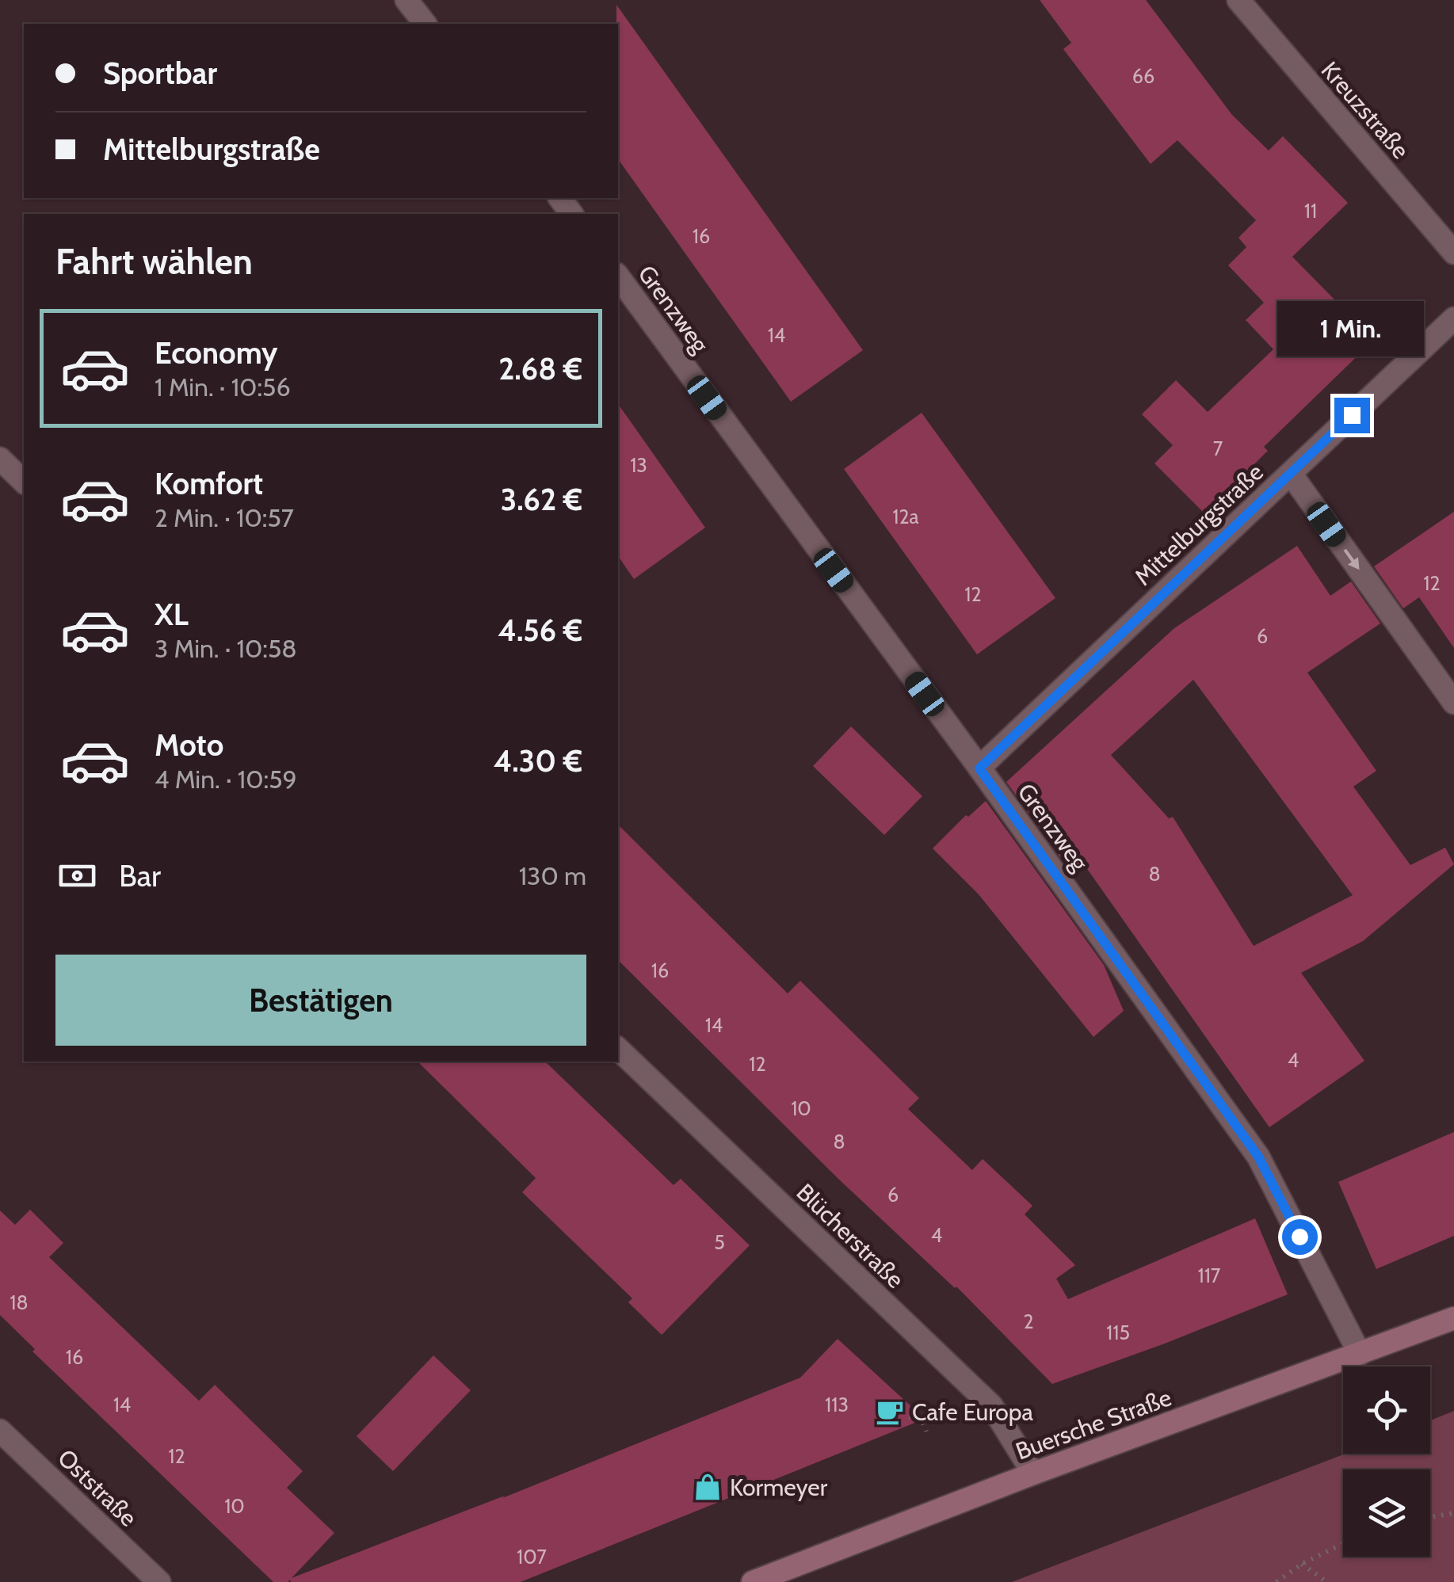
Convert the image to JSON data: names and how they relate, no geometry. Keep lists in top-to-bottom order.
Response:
{
  "streets": {
    "main road": ["Buersche Straße"],
    "street": [
      "Kreuzstraße",
      "Grenzweg",
      "Mittelburgstraße",
      "Blücherstraße",
      "Oststraße"
    ]
  },
  "crossings": [
    ["Grenzweg", "Mittelburgstraße"],
    ["Grenzweg", "Buersche Straße"],
    ["Blücherstraße", "Buersche Straße"]
  ],
  "places": {
    "cafe": ["Cafe Europa"],
    "shop": ["Kormeyer"]
  },
  "house_numbers": [
    "66",
    "11",
    "16",
    "14",
    "7",
    "13",
    "12a",
    "12",
    "12",
    "6",
    "8",
    "16",
    "14",
    "4",
    "12",
    "10",
    "8",
    "6",
    "4",
    "5",
    "117",
    "18",
    "2",
    "115",
    "16",
    "14",
    "113",
    "12",
    "10",
    "107"
  ],
  "page": {
    "banner": ["Sportbar", "Mittelburgstraße"],
    "heading": "Fahrt wählen",
    "bubble": "1 Min.",
    "list": [
      {
        "name": "Economy",
        "note": "1 Min. · 10:56",
        "value": "2.68 €"
      },
      {
        "name": "Komfort",
        "note": "2 Min. · 10:57",
        "value": "3.62 €"
      },
      {
        "name": "XL",
        "note": "3 Min. · 10:58",
        "value": "4.56 €"
      },
      {
        "name": "Moto",
        "note": "4 Min. · 10:59",
        "value": "4.30 €"
      }
    ],
    "pay": ["Bar", "130 m"],
    "buttons": "Bestätigen"
  }
}
